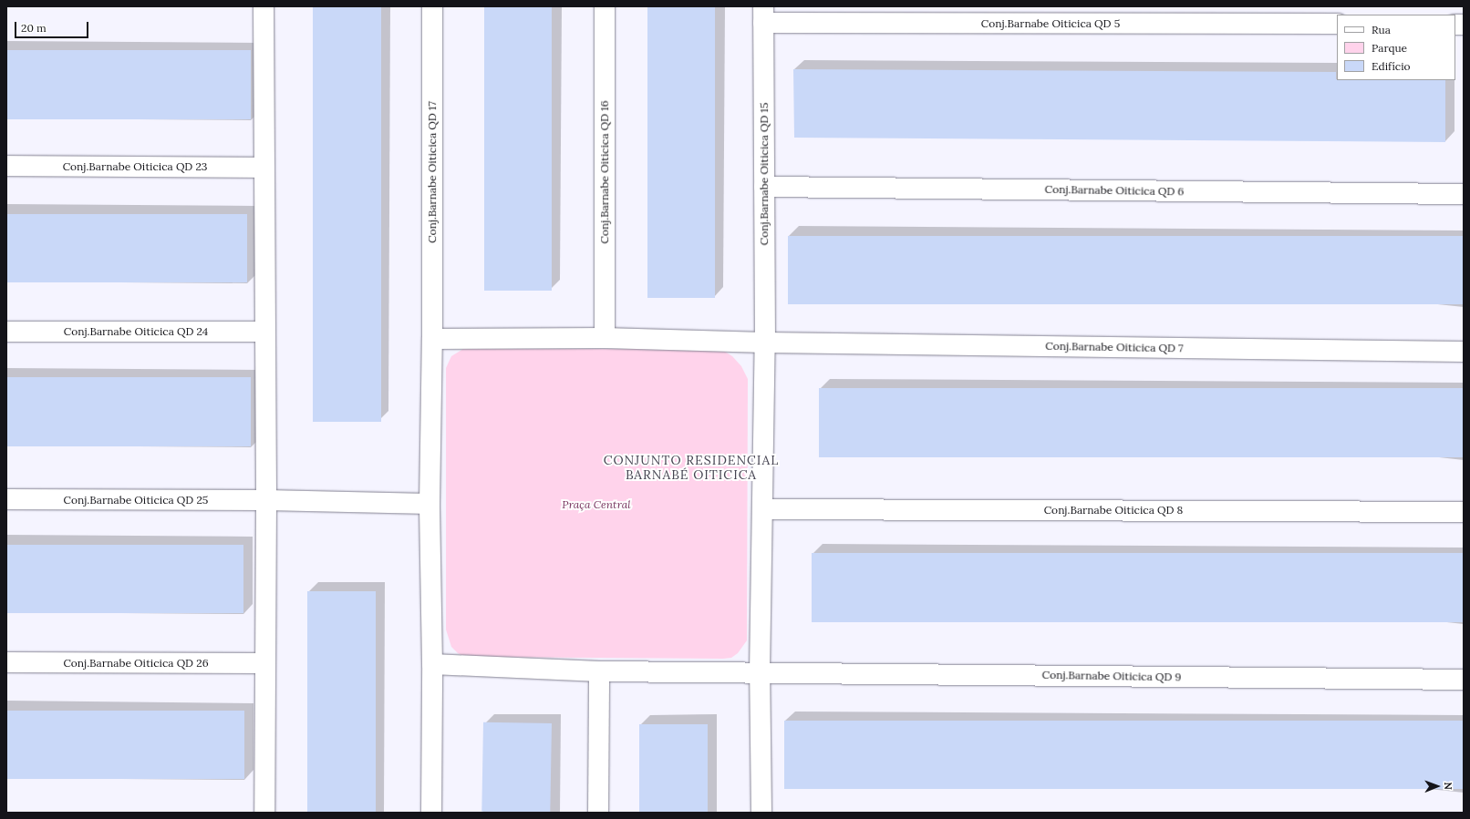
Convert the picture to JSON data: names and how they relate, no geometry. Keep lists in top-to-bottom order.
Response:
{
  "streets": {
    "street": [
      "Conj.Barnabe Oiticica QD 5",
      "Conj.Barnabe Oiticica QD 23",
      "Conj.Barnabe Oiticica QD 17",
      "Conj.Barnabe Oiticica QD 16",
      "Conj.Barnabe Oiticica QD 15",
      "Conj.Barnabe Oiticica QD 6",
      "Conj.Barnabe Oiticica QD 24",
      "Conj.Barnabe Oiticica QD 7",
      "Conj.Barnabe Oiticica QD 25",
      "Conj.Barnabe Oiticica QD 8",
      "Conj.Barnabe Oiticica QD 26",
      "Conj.Barnabe Oiticica QD 9"
    ]
  },
  "crossings": [
    ["Conj.Barnabe Oiticica QD 5", "Conj.Barnabe Oiticica QD 15"],
    ["Conj.Barnabe Oiticica QD 17", "Conj.Barnabe Oiticica QD 7"],
    ["Conj.Barnabe Oiticica QD 17", "Conj.Barnabe Oiticica QD 25"],
    ["Conj.Barnabe Oiticica QD 17", "Conj.Barnabe Oiticica QD 9"],
    ["Conj.Barnabe Oiticica QD 16", "Conj.Barnabe Oiticica QD 7"],
    ["Conj.Barnabe Oiticica QD 15", "Conj.Barnabe Oiticica QD 6"],
    ["Conj.Barnabe Oiticica QD 15", "Conj.Barnabe Oiticica QD 7"],
    ["Conj.Barnabe Oiticica QD 15", "Conj.Barnabe Oiticica QD 8"],
    ["Conj.Barnabe Oiticica QD 15", "Conj.Barnabe Oiticica QD 9"]
  ],
  "districts": ["CONJUNTO RESIDENCIAL BARNABÉ OITICICA"],
  "parks": ["Praça Central"],
  "legend": ["Rua", "Parque", "Edifício"],
  "scale_bar": "20 m",
  "north": "right"
}
